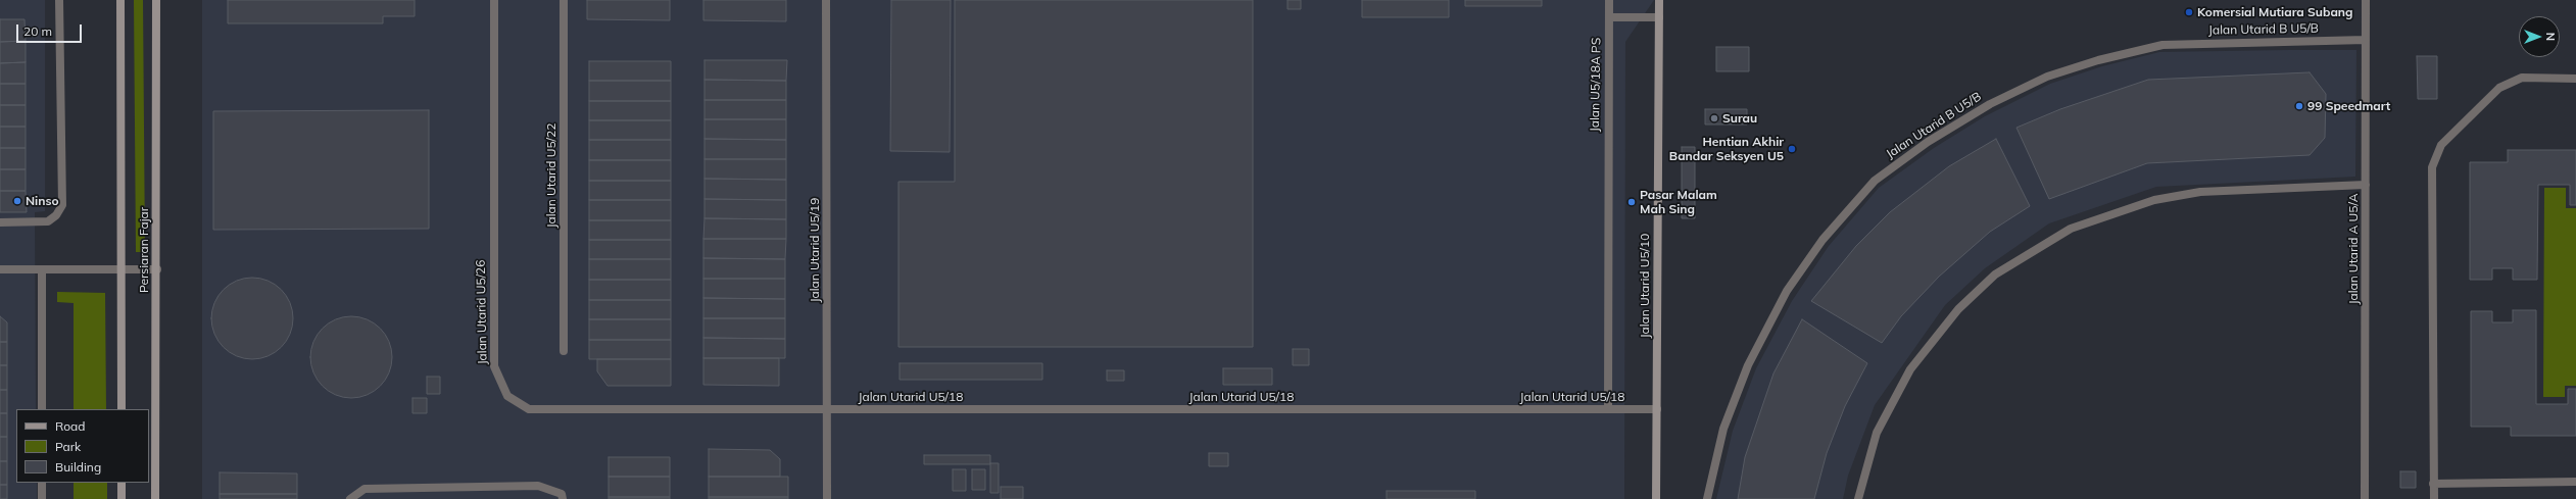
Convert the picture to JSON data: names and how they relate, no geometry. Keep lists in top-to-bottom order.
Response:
{
  "streets": {
    "main road": ["Persiaran Fajar", "Jalan Utarid U5/10"],
    "street": [
      "Jalan Utarid B U5/B",
      "Jalan U5/18A PS",
      "Jalan Utarid U5/22",
      "Jalan Utarid A U5/A",
      "Jalan Utarid U5/19",
      "Jalan Utarid U5/26",
      "Jalan Utarid U5/18"
    ]
  },
  "crossings": [
    ["Jalan Utarid B U5/B", "Jalan Utarid A U5/A"],
    ["Jalan U5/18A PS", "Jalan Utarid U5/18"],
    ["Jalan Utarid U5/19", "Jalan Utarid U5/26"],
    ["Jalan Utarid U5/19", "Jalan Utarid U5/18"],
    ["Jalan Utarid U5/10", "Jalan Utarid U5/18"],
    ["Jalan Utarid U5/26", "Jalan Utarid U5/18"]
  ],
  "places": [
    "Komersial Mutiara Subang",
    "99 Speedmart",
    "Surau",
    "Hentian Akhir Bandar Seksyen U5",
    "Ninso",
    "Pasar Malam Mah Sing"
  ],
  "legend": ["Road", "Park", "Building"],
  "scale_bar": "20 m",
  "north": "right"
}
